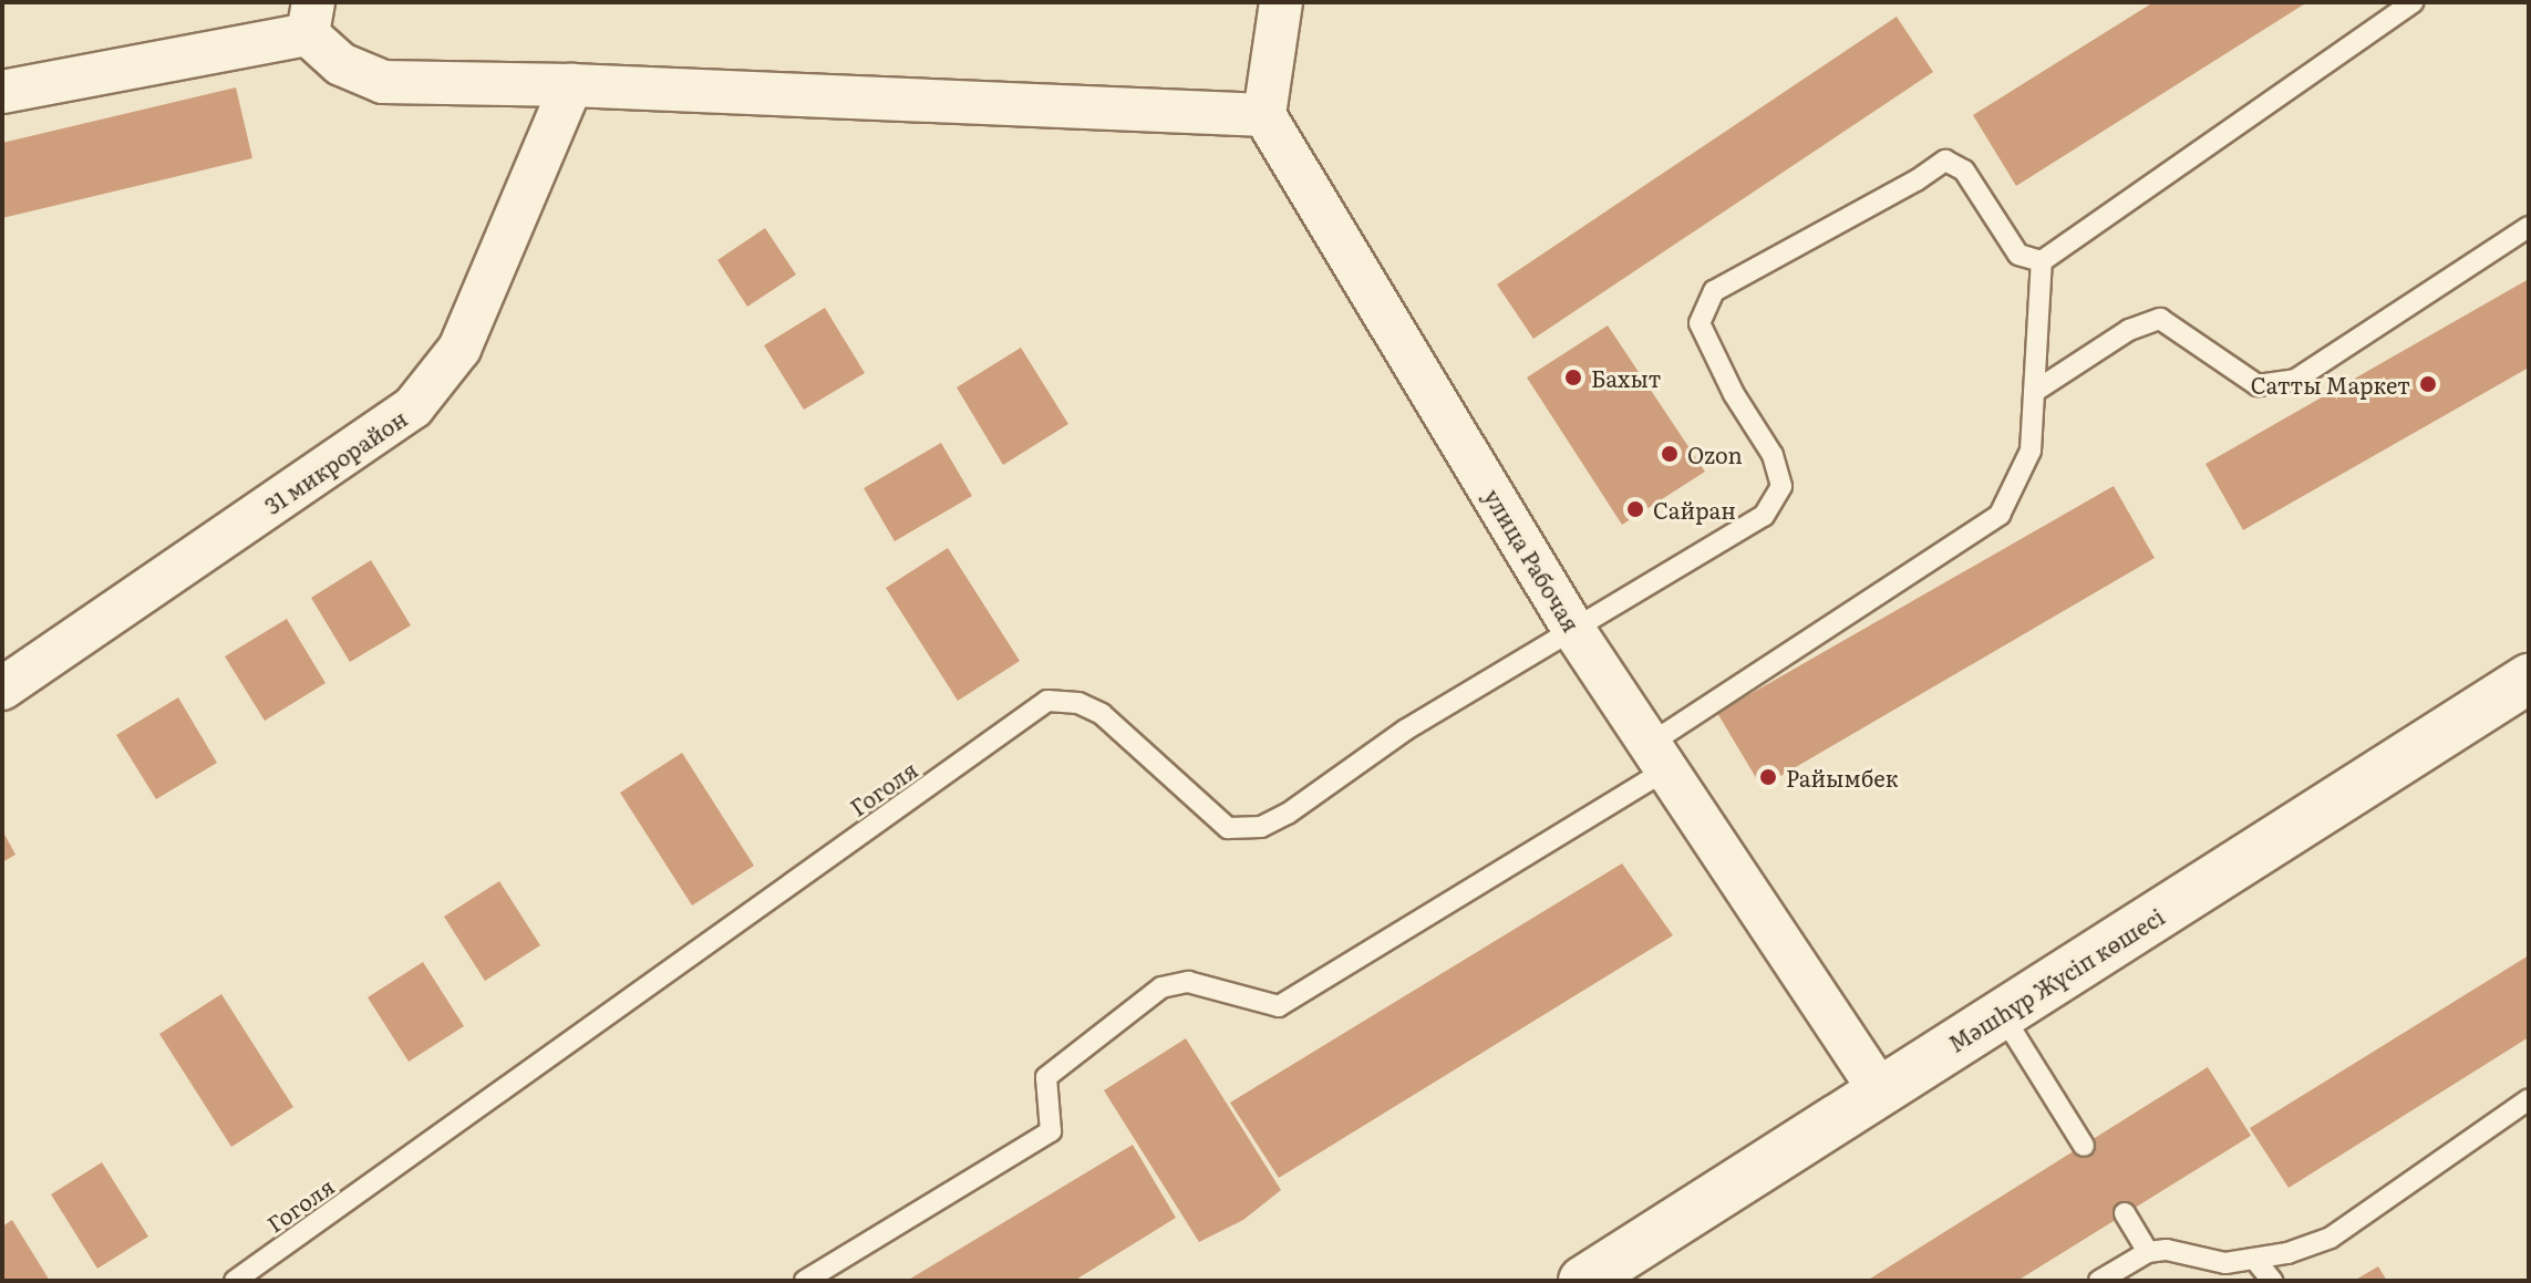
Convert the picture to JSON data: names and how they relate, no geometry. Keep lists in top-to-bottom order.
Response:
{
  "streets": {
    "main road": ["Мәшһүр Жүсіп көшесі"],
    "street": ["31 микрорайон", "улица Рабочая"],
    "lane": ["Гоголя"]
  },
  "crossings": [
    ["улица Рабочая", "Гоголя"],
    ["улица Рабочая", "Мәшһүр Жүсіп көшесі"]
  ],
  "places": [
    "Бахыт",
    "Сатты Маркет",
    "Ozon",
    "Сайран",
    "Райымбек"
  ]
}
